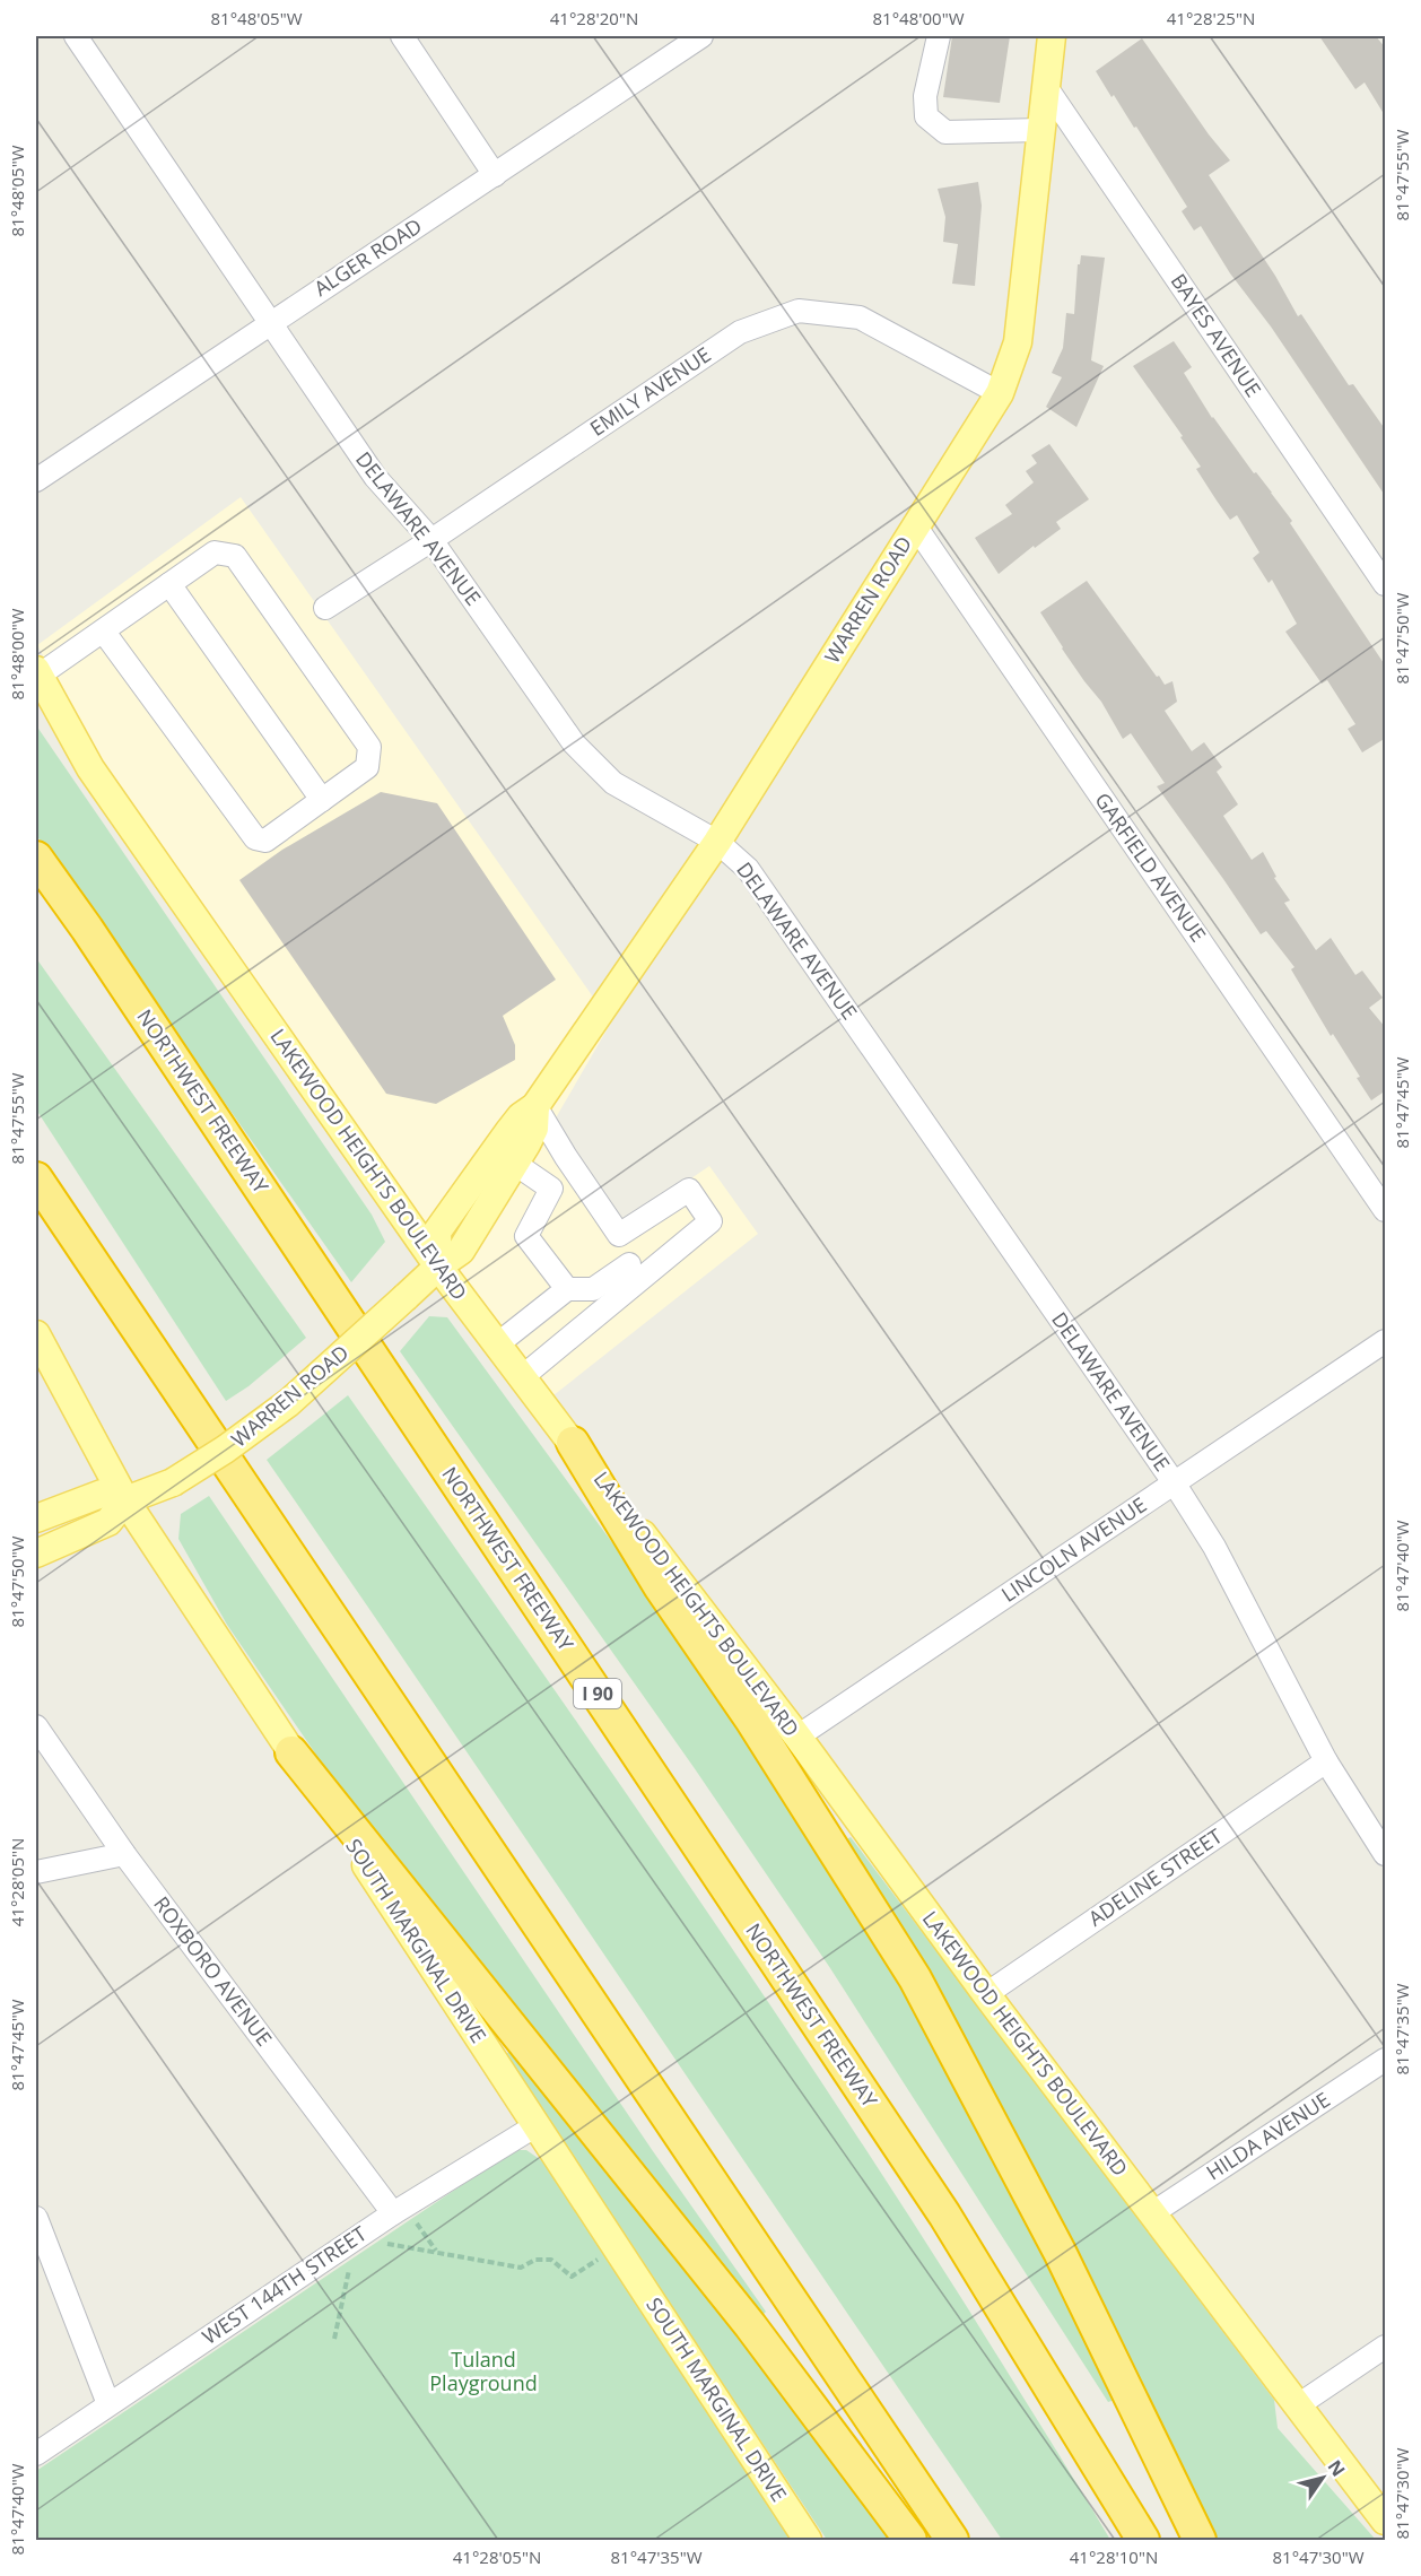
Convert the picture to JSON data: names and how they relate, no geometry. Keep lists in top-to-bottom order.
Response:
{
  "streets": {
    "highway": ["NORTHWEST FREEWAY", "I 90"],
    "main road": ["WARREN ROAD", "LAKEWOOD HEIGHTS BOULEVARD", "SOUTH MARGINAL DRIVE"],
    "street": [
      "ALGER ROAD",
      "BAYES AVENUE",
      "EMILY AVENUE",
      "DELAWARE AVENUE",
      "GARFIELD AVENUE",
      "LINCOLN AVENUE",
      "ADELINE STREET",
      "ROXBORO AVENUE",
      "HILDA AVENUE",
      "WEST 144TH STREET"
    ]
  },
  "crossings": [
    ["ALGER ROAD", "DELAWARE AVENUE"],
    ["BAYES AVENUE", "WARREN ROAD"],
    ["EMILY AVENUE", "DELAWARE AVENUE"],
    ["EMILY AVENUE", "WARREN ROAD"],
    ["DELAWARE AVENUE", "WARREN ROAD"],
    ["DELAWARE AVENUE", "LINCOLN AVENUE"],
    ["DELAWARE AVENUE", "ADELINE STREET"],
    ["WARREN ROAD", "GARFIELD AVENUE"],
    ["WARREN ROAD", "LAKEWOOD HEIGHTS BOULEVARD"],
    ["WARREN ROAD", "SOUTH MARGINAL DRIVE"],
    ["LAKEWOOD HEIGHTS BOULEVARD", "LINCOLN AVENUE"],
    ["LAKEWOOD HEIGHTS BOULEVARD", "ADELINE STREET"],
    ["LAKEWOOD HEIGHTS BOULEVARD", "HILDA AVENUE"],
    ["SOUTH MARGINAL DRIVE", "WEST 144TH STREET"],
    ["ROXBORO AVENUE", "WEST 144TH STREET"]
  ],
  "parks": ["Tuland Playground"],
  "north": "top right",
  "coordinates": [
    "81°48'05\"W",
    "41°28'20\"N",
    "81°48'00\"W",
    "41°28'25\"N",
    "81°47'55\"W",
    "81°47'50\"W",
    "81°47'45\"W",
    "81°47'40\"W",
    "41°28'05\"N",
    "81°47'35\"W",
    "81°47'30\"W",
    "41°28'10\"N"
  ]
}
